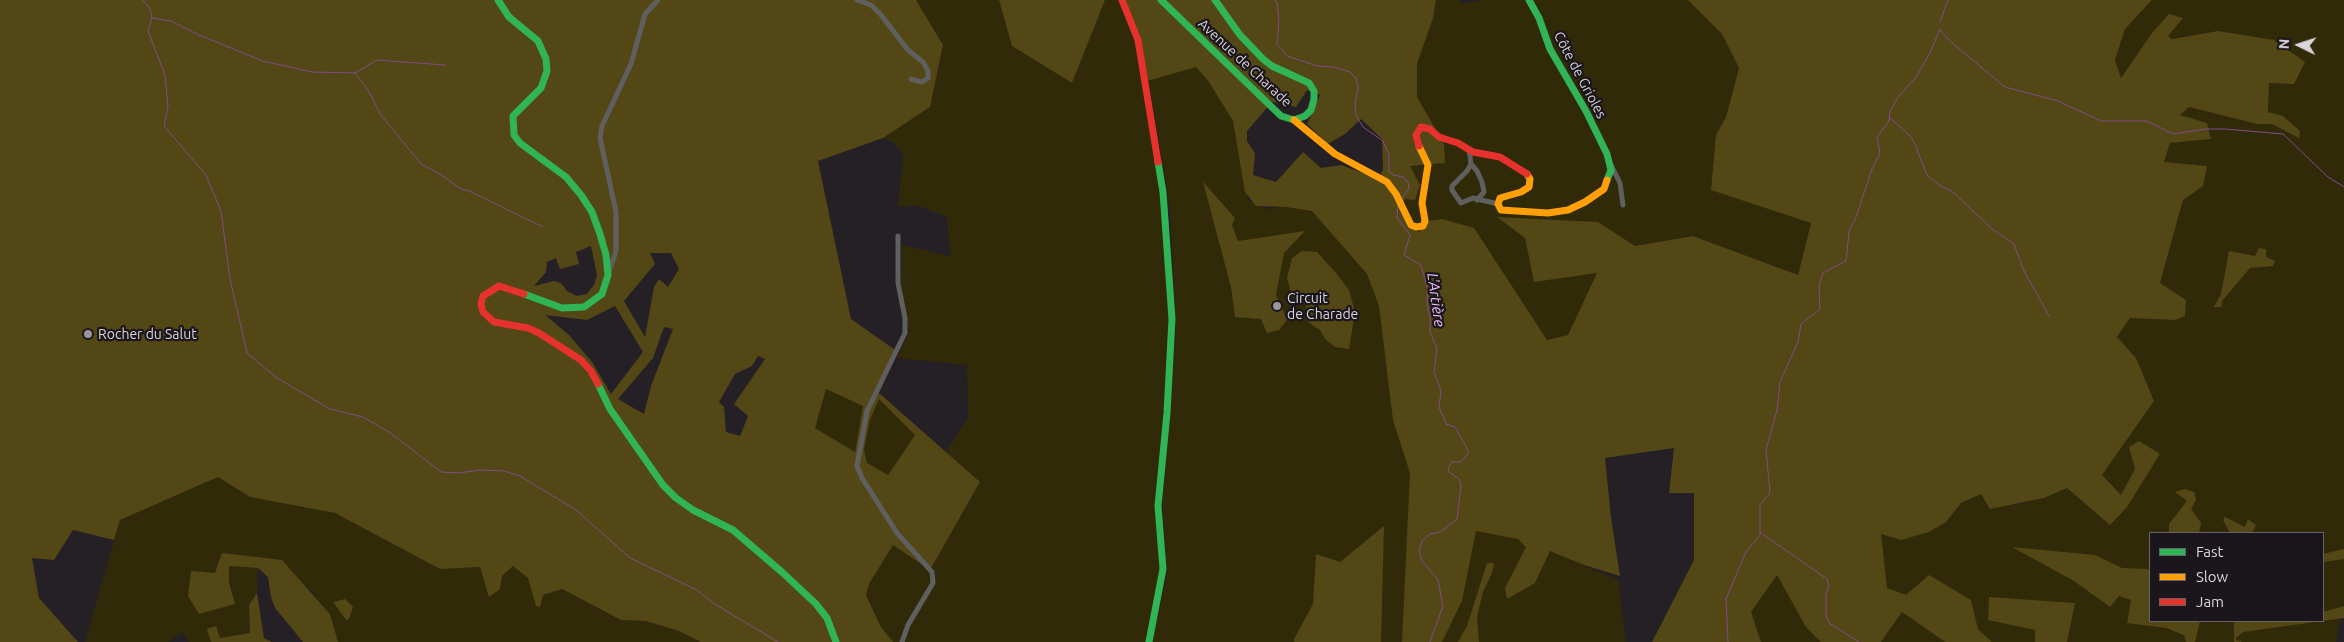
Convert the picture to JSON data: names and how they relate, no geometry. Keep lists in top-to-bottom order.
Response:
{
  "streets": {
    "street": ["Avenue de Charade", "Côte de Grioles"]
  },
  "water": ["L'Artière"],
  "places": ["Circuit de Charade", "Rocher du Salut"],
  "legend": ["Fast", "Slow", "Jam"],
  "north": "left"
}
